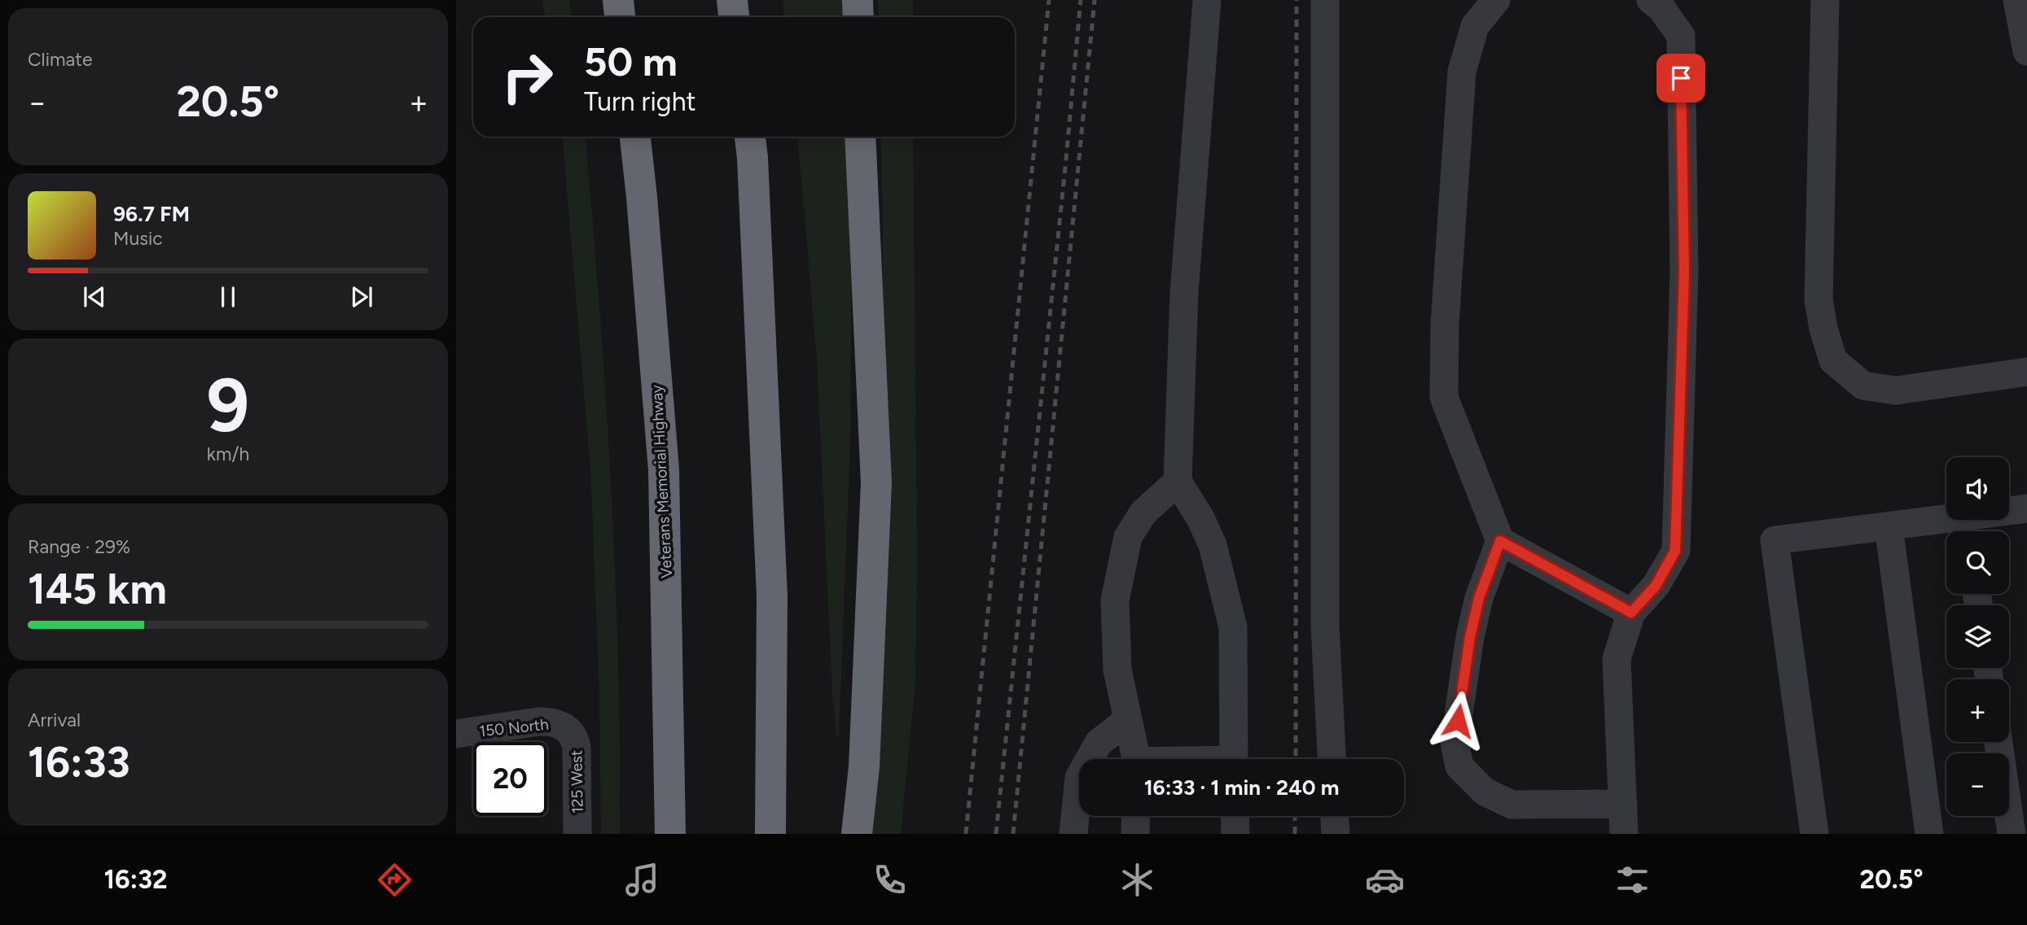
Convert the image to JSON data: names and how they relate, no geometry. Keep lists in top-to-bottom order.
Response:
{
  "streets": {
    "highway": ["Veterans Memorial Highway"],
    "street": ["150 North", "125 West"]
  },
  "crossings": [
    ["150 North", "125 West"]
  ],
  "page": {
    "tile": [
      "Climate",
      ["9", "km/h"],
      ["Range · 29%", "145 km"],
      ["Arrival", "16:33"]
    ],
    "turn": ["50 m", "Turn right"],
    "heat": ["−", "20.5°", "+"],
    "song": ["96.7 FM", "Music"],
    "map_buttons": ["+", "−"],
    "limit": "20",
    "trip": "16:33 · 1 min · 240 m",
    "tabs": ["16:32", "20.5°"]
  }
}
